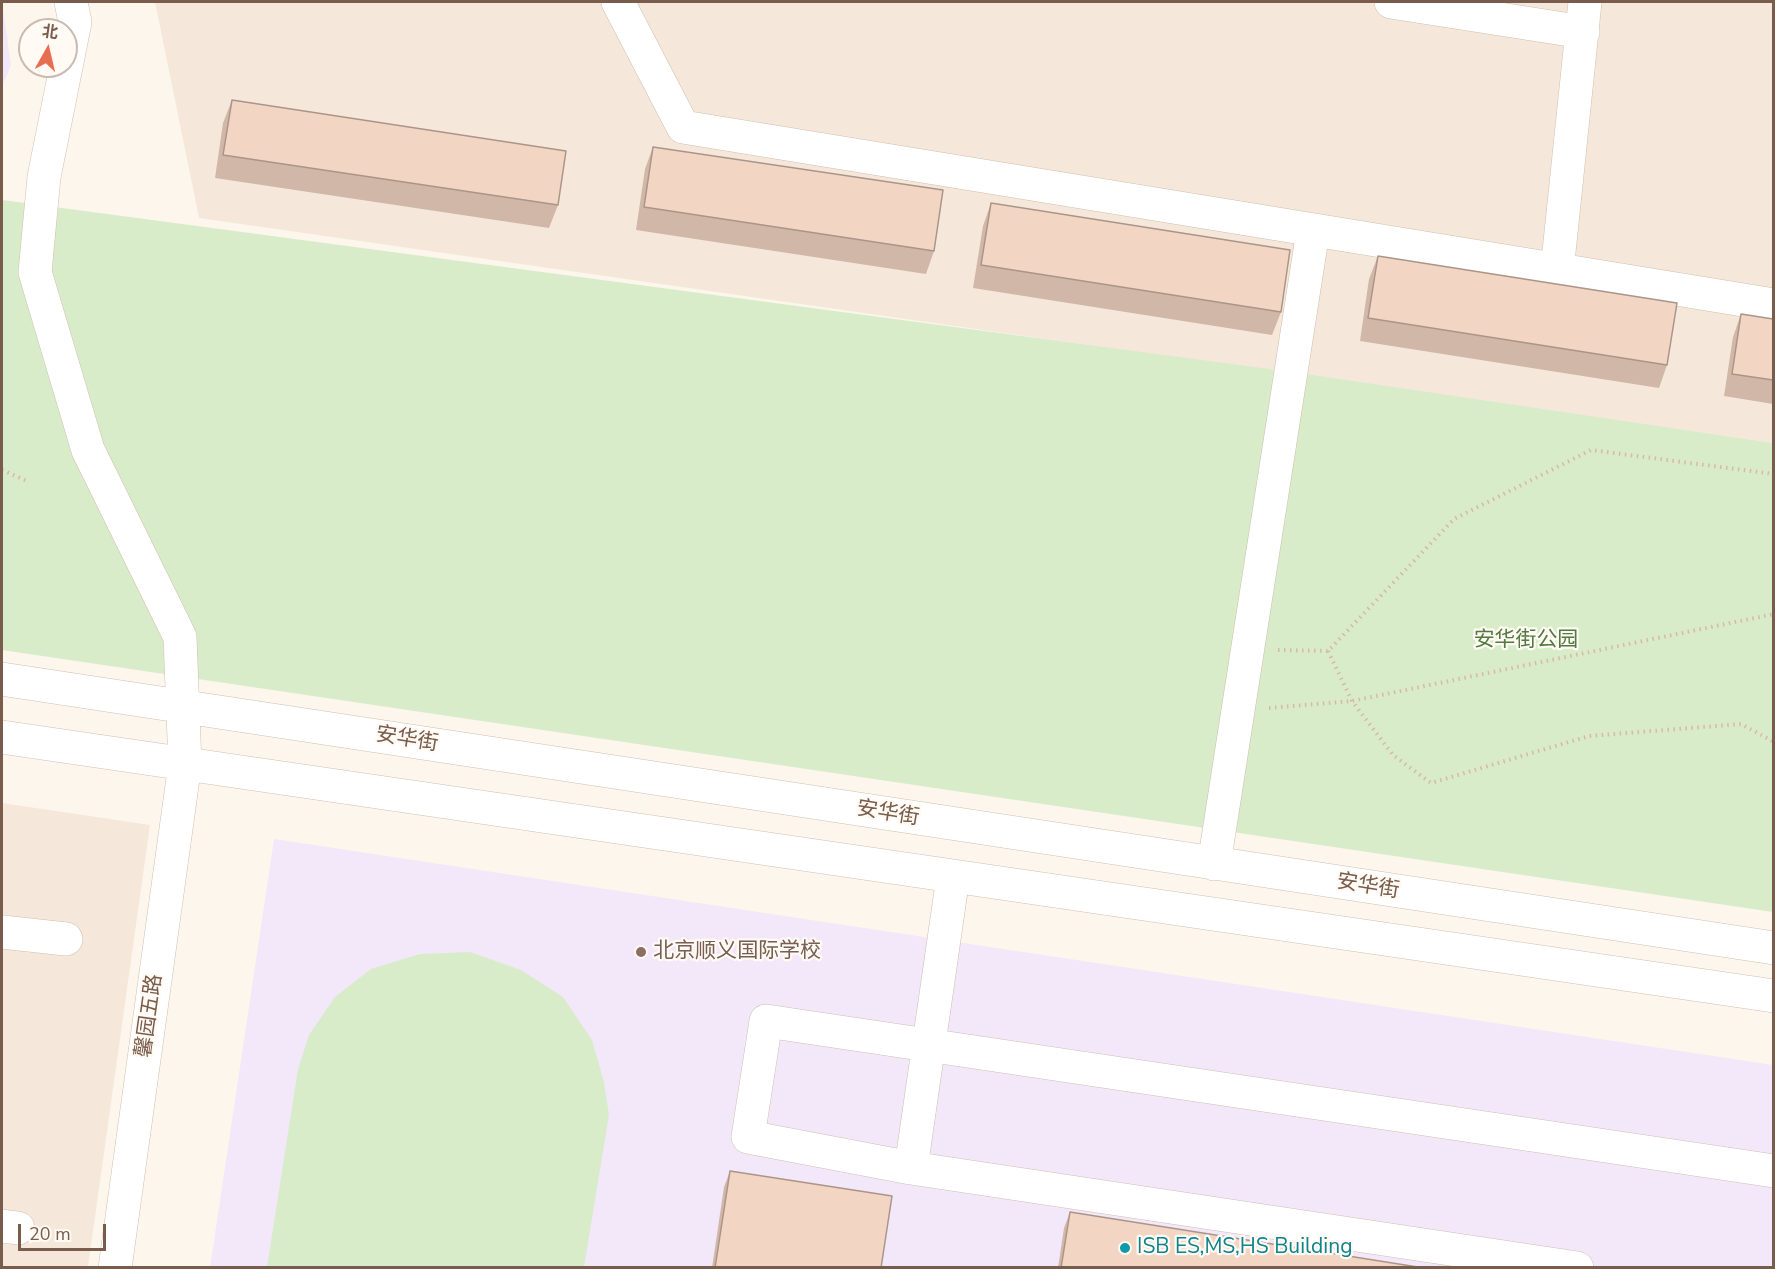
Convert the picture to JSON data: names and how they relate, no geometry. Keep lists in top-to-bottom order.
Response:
{
  "streets": {
    "street": ["安华街", "馨园五路"]
  },
  "crossings": [
    ["安华街", "馨园五路"]
  ],
  "parks": ["安华街公园"],
  "places": ["北京顺义国际学校", "ISB ES,MS,HS Building"],
  "scale_bar": "20 m",
  "north": "top"
}
